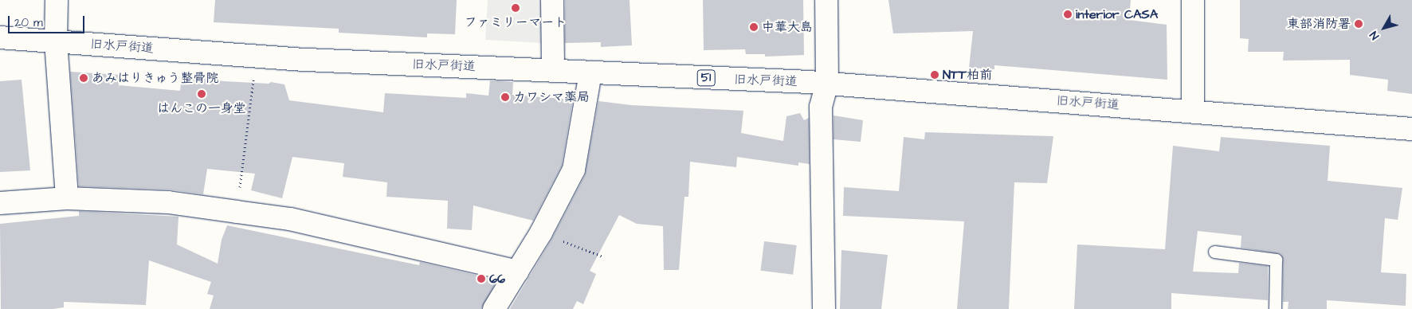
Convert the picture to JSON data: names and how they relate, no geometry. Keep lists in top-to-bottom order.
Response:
{
  "streets": {
    "street": ["旧水戸街道", "51"]
  },
  "places": [
    "ファミリーマート",
    "interior CASA",
    "東部消防署",
    "中華大島",
    "NTT柏前",
    "あみはりきゅう整骨院",
    "はんこの一身堂",
    "カワシマ薬局",
    "66"
  ],
  "scale_bar": "20 m",
  "north": "bottom left"
}
